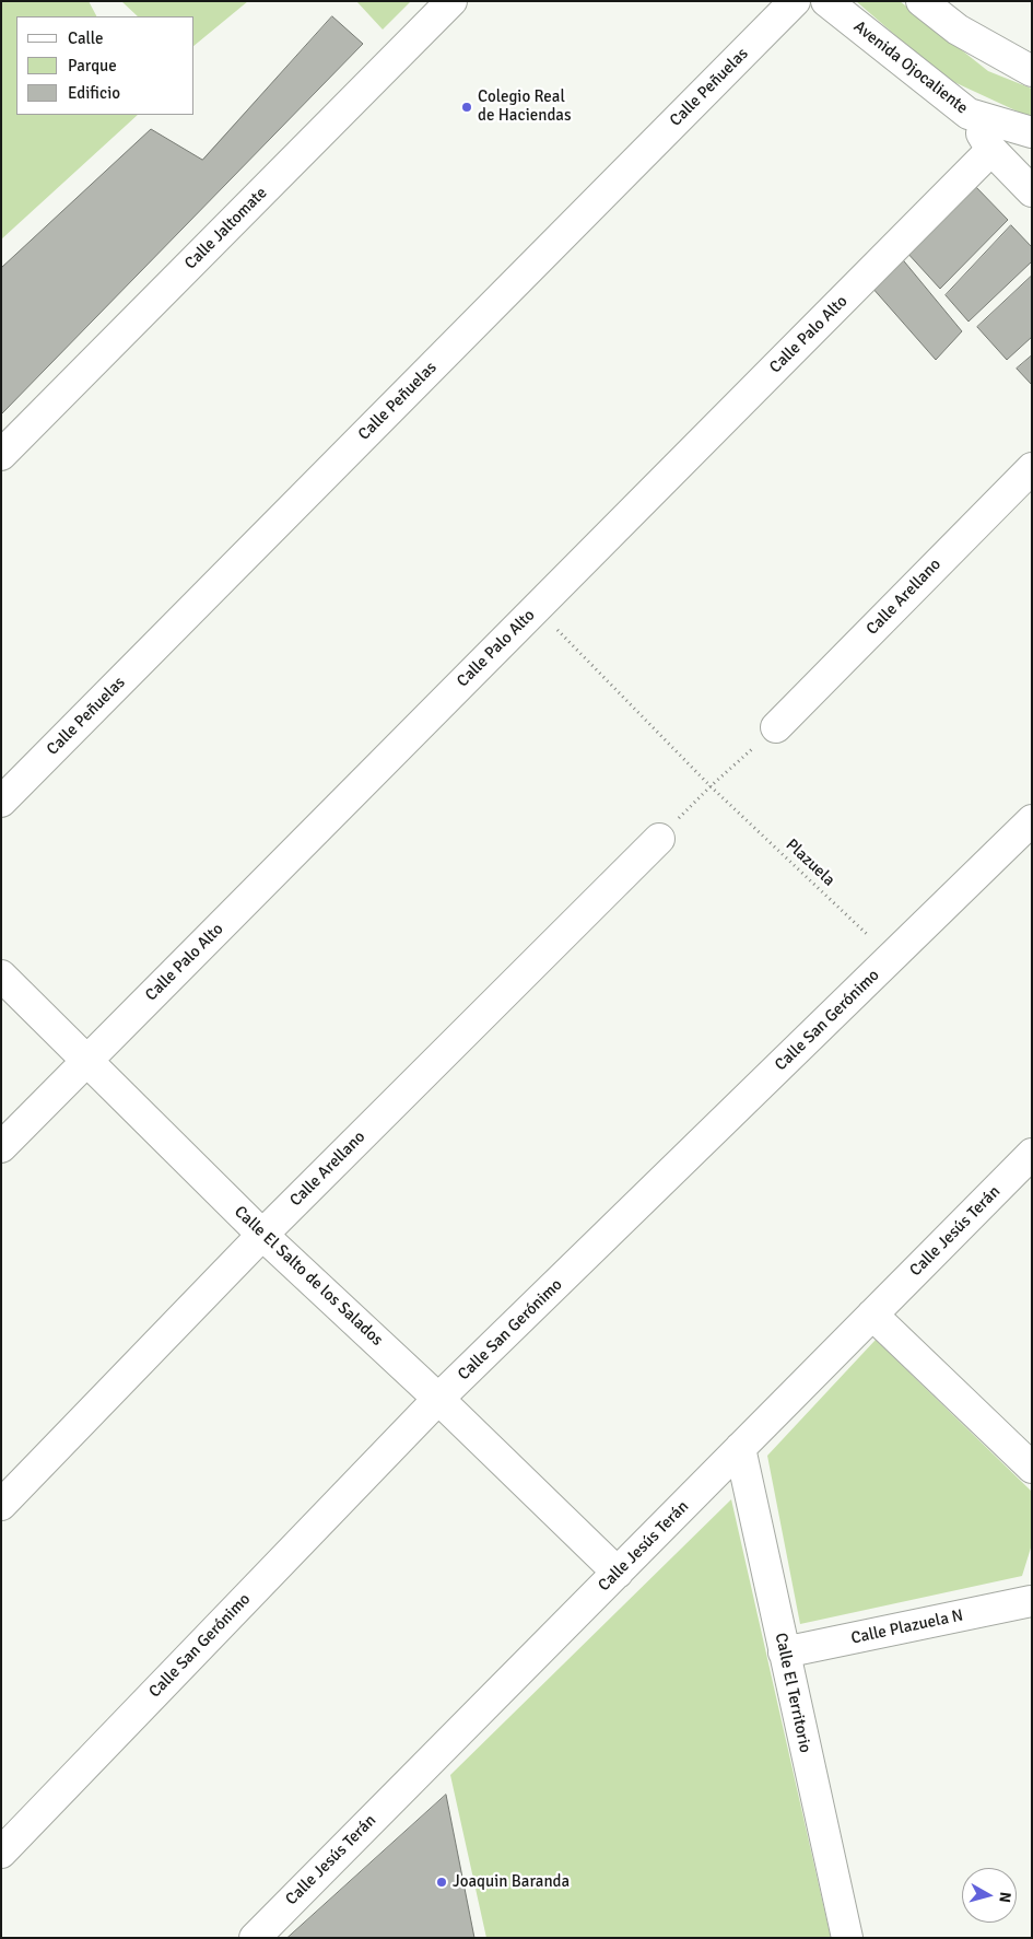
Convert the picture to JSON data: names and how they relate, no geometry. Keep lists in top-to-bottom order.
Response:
{
  "streets": {
    "street": [
      "Avenida Ojocaliente",
      "Calle Peñuelas",
      "Calle Jaltomate",
      "Calle Palo Alto",
      "Calle Arellano",
      "Calle San Gerónimo",
      "Calle Jesús Terán",
      "Calle El Salto de los Salados",
      "Calle Plazuela N",
      "Calle El Territorio"
    ],
    "path": ["Plazuela"]
  },
  "crossings": [
    ["Calle Palo Alto", "Plazuela"],
    ["Calle Palo Alto", "Calle El Salto de los Salados"],
    ["Calle Arellano", "Calle El Salto de los Salados"],
    ["Plazuela", "Calle San Gerónimo"],
    ["Calle San Gerónimo", "Calle El Salto de los Salados"],
    ["Calle Jesús Terán", "Calle El Salto de los Salados"],
    ["Calle Jesús Terán", "Calle El Territorio"],
    ["Calle Plazuela N", "Calle El Territorio"]
  ],
  "places": ["Colegio Real de Haciendas", "Joaquin Baranda"],
  "legend": ["Calle", "Parque", "Edificio"],
  "north": "right"
}
